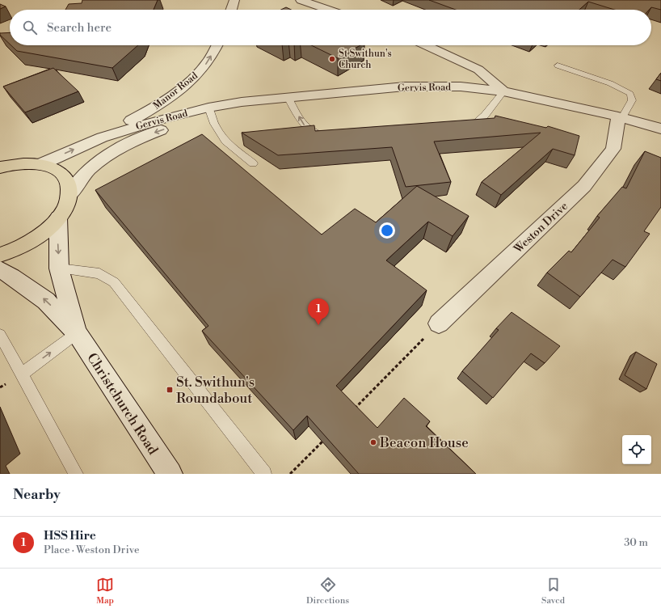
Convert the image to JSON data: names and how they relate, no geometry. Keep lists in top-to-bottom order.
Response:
{
  "streets": {
    "street": [
      "Gervis Road",
      "Manor Road",
      "Weston Drive",
      "Christchurch Road"
    ]
  },
  "crossings": [
    ["Gervis Road", "Manor Road"],
    ["Gervis Road", "Weston Drive"]
  ],
  "one_way": ["Manor Road"],
  "places": {
    "other": ["St Swithun's Church", "Beacon House"],
    "transit": ["St. Swithun's Roundabout"]
  },
  "page": {
    "search": "Search here",
    "pins": "1",
    "heading": "Nearby",
    "list": [
      {
        "mark": "1",
        "name": "HSS Hire",
        "note": "Place · Weston Drive",
        "value": "30 m"
      }
    ],
    "nav": ["Map", "Directions", "Saved"]
  }
}
